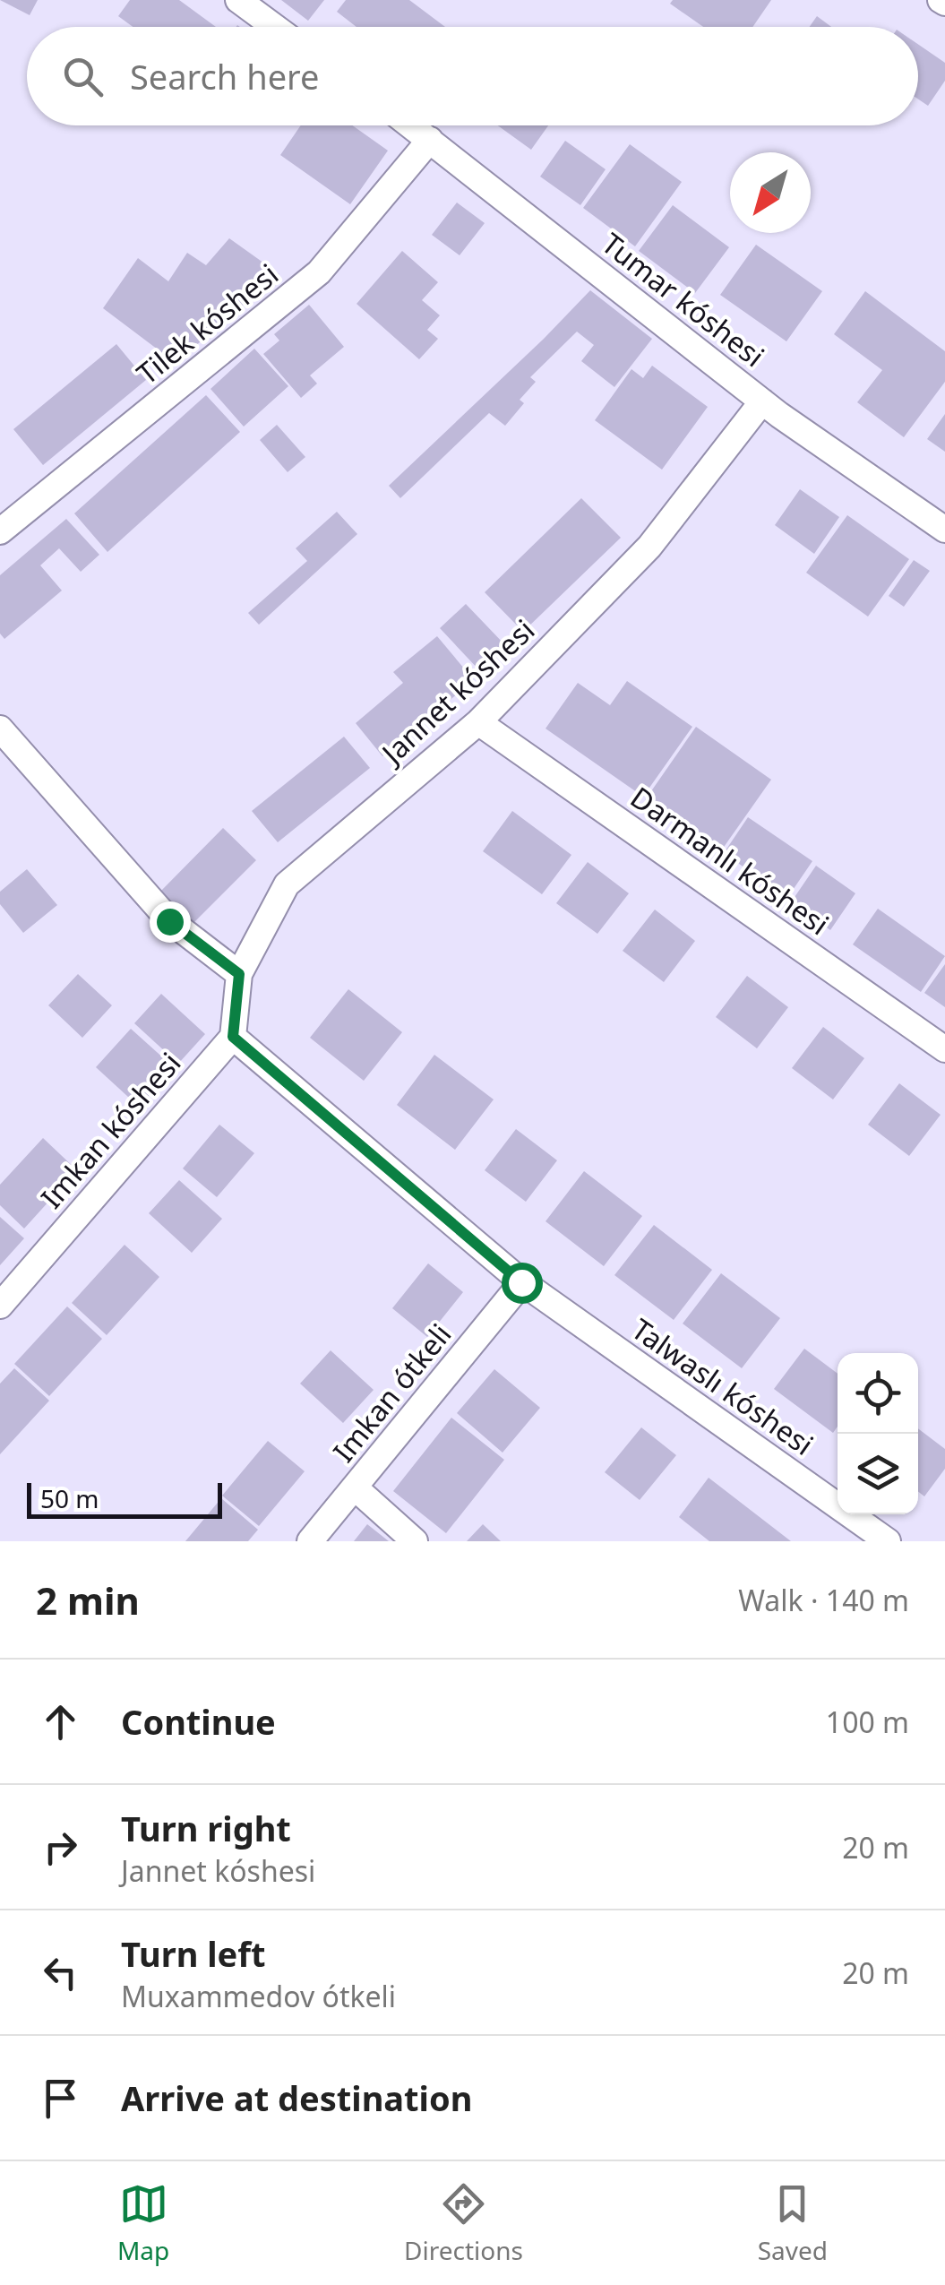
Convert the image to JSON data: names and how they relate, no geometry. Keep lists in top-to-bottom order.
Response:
{
  "streets": {
    "street": [
      "Tumar kóshesi",
      "Tilek kóshesi",
      "Jannet kóshesi",
      "Darmanlı kóshesi",
      "Imkan kóshesi",
      "Talwaslı kóshesi",
      "Imkan ótkeli"
    ]
  },
  "crossings": [
    ["Tumar kóshesi", "Tilek kóshesi"],
    ["Tumar kóshesi", "Jannet kóshesi"],
    ["Jannet kóshesi", "Darmanlı kóshesi"],
    ["Jannet kóshesi", "Imkan kóshesi"],
    ["Jannet kóshesi", "Talwaslı kóshesi"],
    ["Imkan kóshesi", "Talwaslı kóshesi"],
    ["Talwaslı kóshesi", "Imkan ótkeli"]
  ],
  "scale_bar": "50 m",
  "north": "bottom left",
  "page": {
    "search": "Search here",
    "scale": "50 m",
    "heading": ["2 min", "Walk · 140 m"],
    "list": [
      ["Continue", "100 m"],
      ["Turn right", "Jannet kóshesi", "20 m"],
      ["Turn left", "Muxammedov ótkeli", "20 m"],
      "Arrive at destination"
    ],
    "nav": ["Map", "Directions", "Saved"]
  }
}
